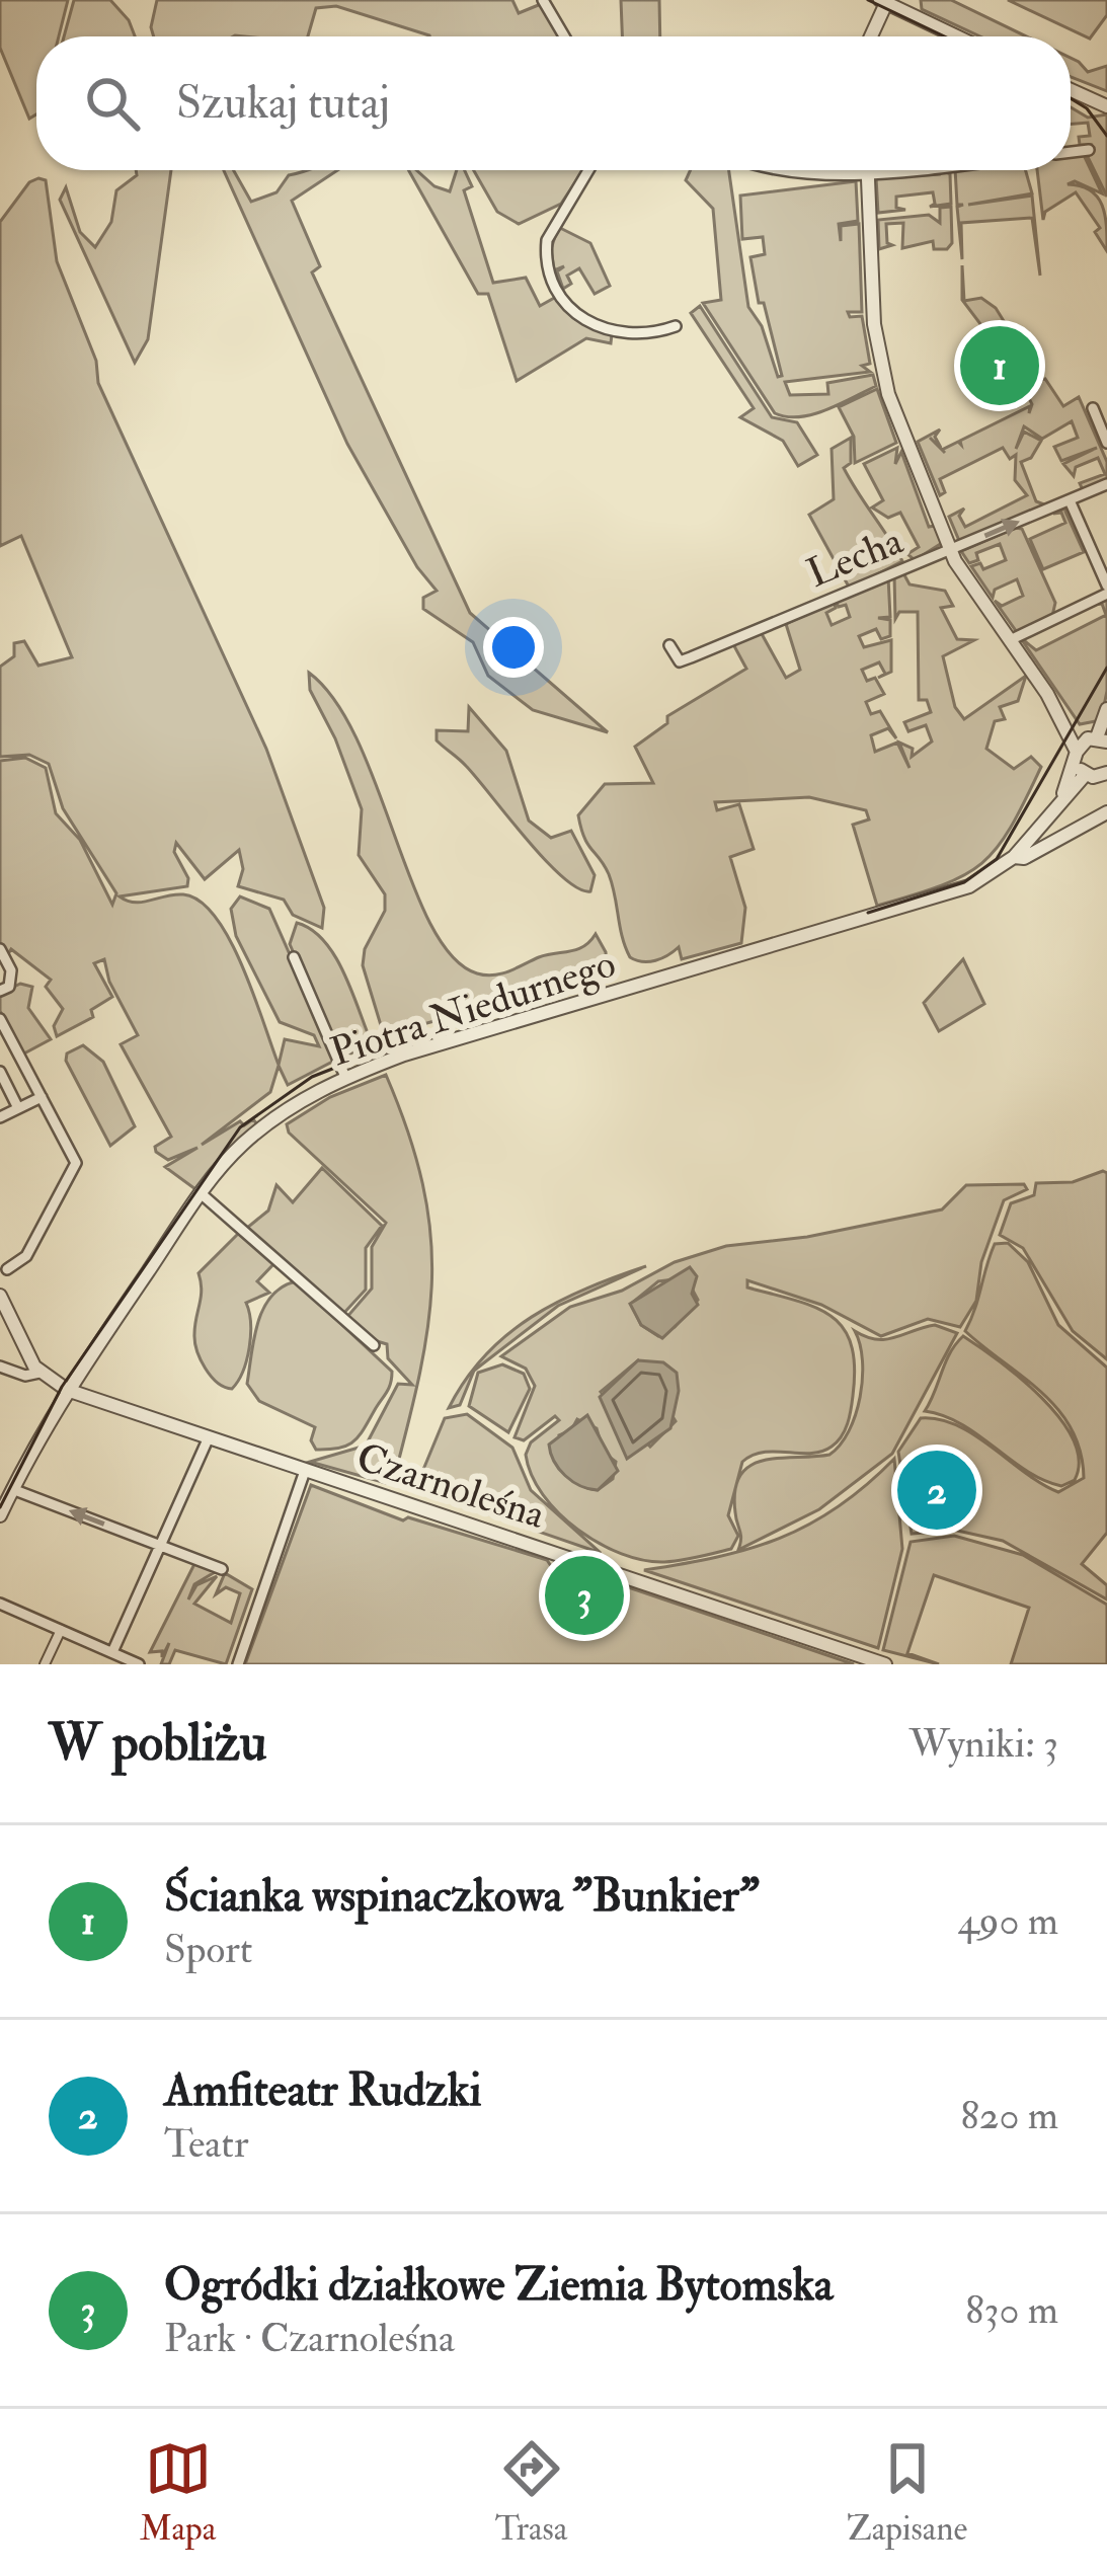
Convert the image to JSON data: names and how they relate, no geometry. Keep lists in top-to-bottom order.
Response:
{
  "streets": {
    "street": ["Lecha", "Piotra Niedurnego", "Czarnoleśna"]
  },
  "crossings": [
    ["Piotra Niedurnego", "Czarnoleśna"]
  ],
  "page": {
    "search": "Szukaj tutaj",
    "pins": ["1", "2", "3"],
    "heading": ["W pobliżu", "Wyniki: 3"],
    "list": [
      {
        "mark": "1",
        "name": "Ścianka wspinaczkowa \"Bunkier\"",
        "note": "Sport",
        "value": "490 m"
      },
      {
        "mark": "2",
        "name": "Amfiteatr Rudzki",
        "note": "Teatr",
        "value": "820 m"
      },
      {
        "mark": "3",
        "name": "Ogródki działkowe Ziemia Bytomska",
        "note": "Park · Czarnoleśna",
        "value": "830 m"
      }
    ],
    "nav": ["Mapa", "Trasa", "Zapisane"]
  }
}
